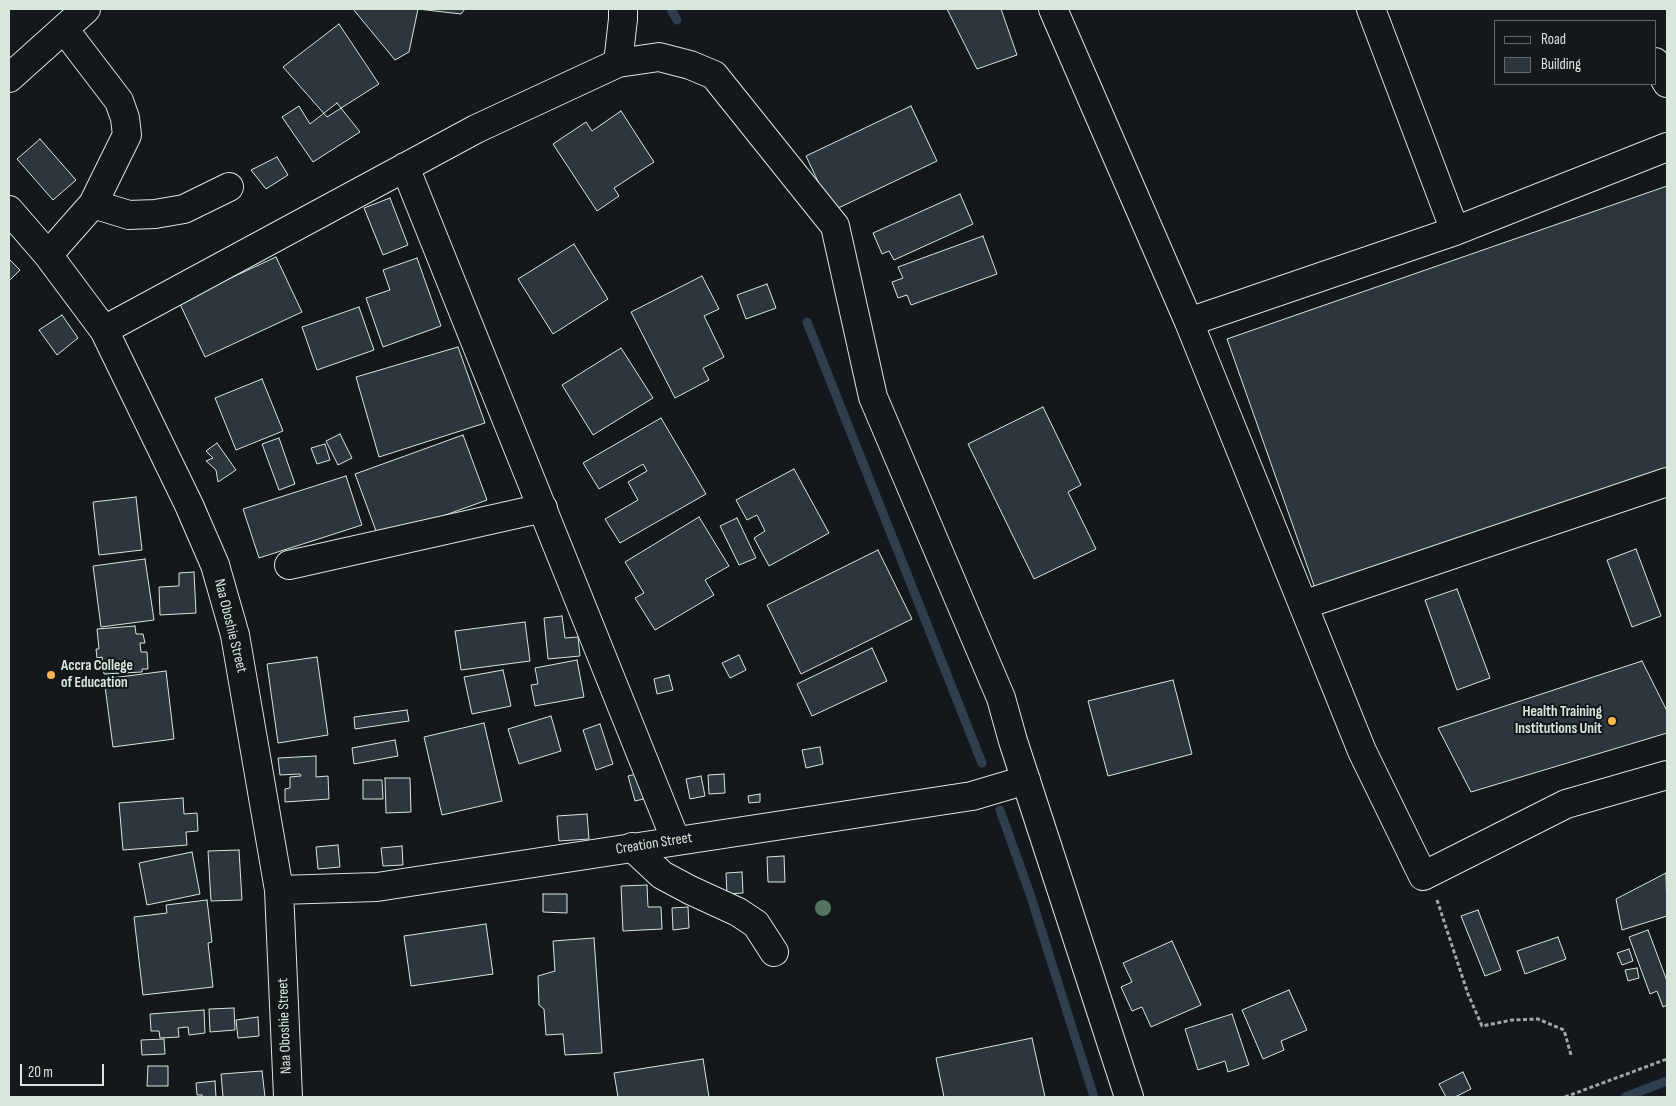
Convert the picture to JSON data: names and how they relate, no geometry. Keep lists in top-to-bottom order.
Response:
{
  "streets": {
    "street": ["Naa Oboshie Street", "Creation Street"]
  },
  "crossings": [
    ["Naa Oboshie Street", "Creation Street"]
  ],
  "places": ["Accra College of Education", "Health Training Institutions Unit"],
  "legend": ["Road", "Building"],
  "scale_bar": "20 m"
}
